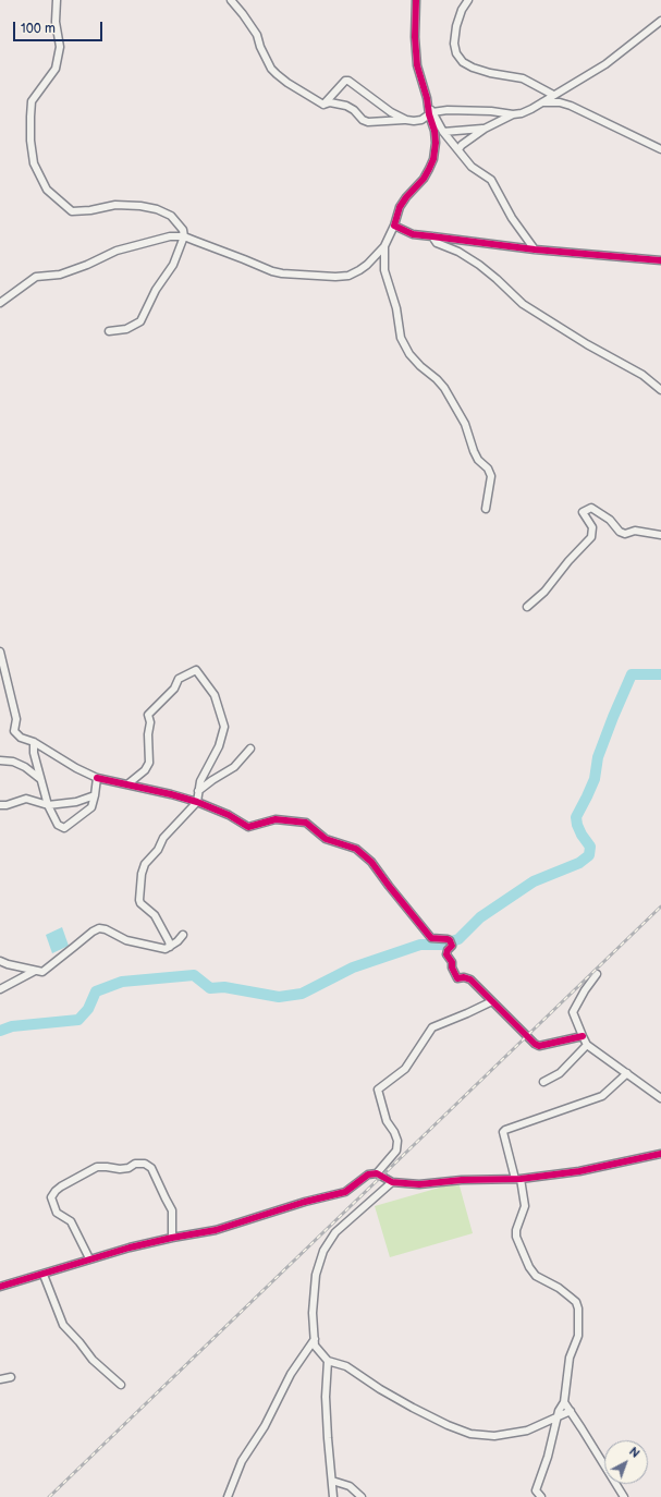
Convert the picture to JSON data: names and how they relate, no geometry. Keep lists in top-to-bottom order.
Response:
{
  "scale_bar": "100 m",
  "north": "top right"
}
